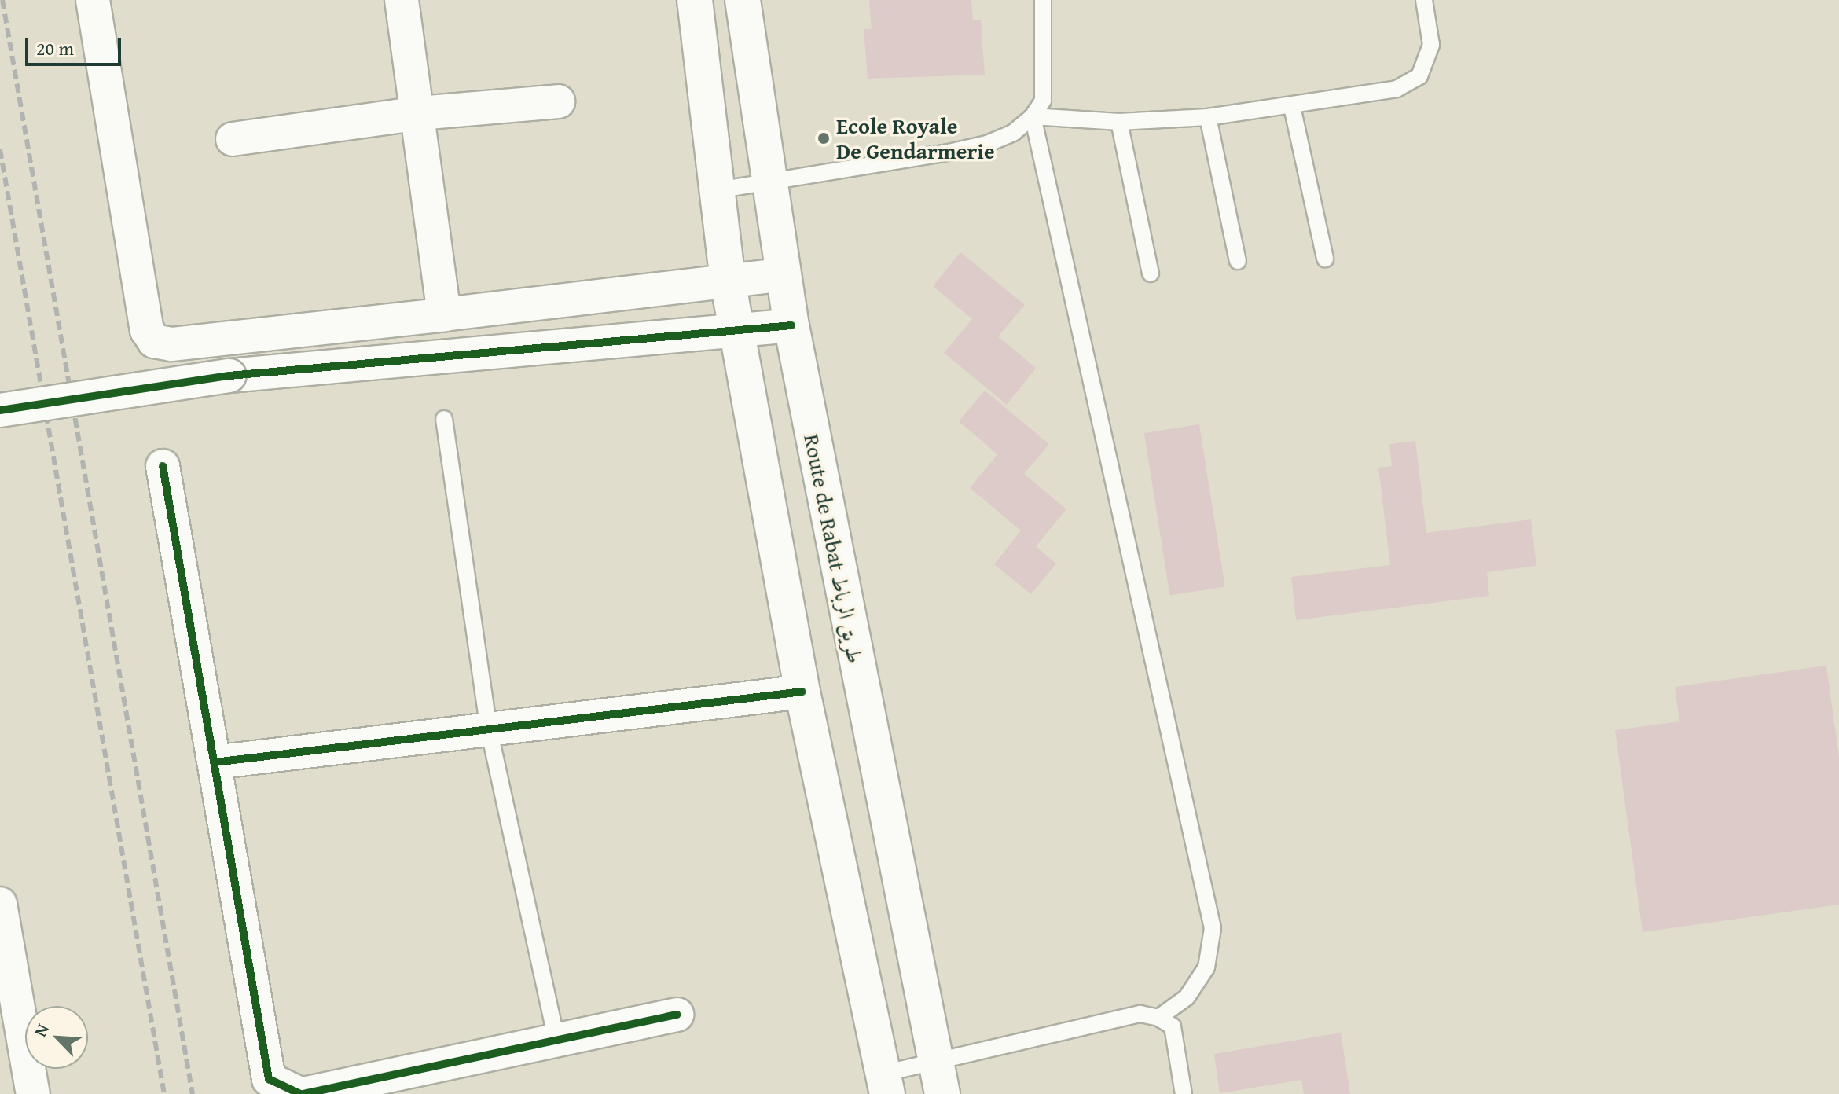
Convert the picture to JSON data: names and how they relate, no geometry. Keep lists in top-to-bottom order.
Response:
{
  "streets": {
    "main road": ["Route de Rabat طريق الرباط"]
  },
  "places": ["Ecole Royale De Gendarmerie"],
  "scale_bar": "20 m",
  "north": "top left"
}
